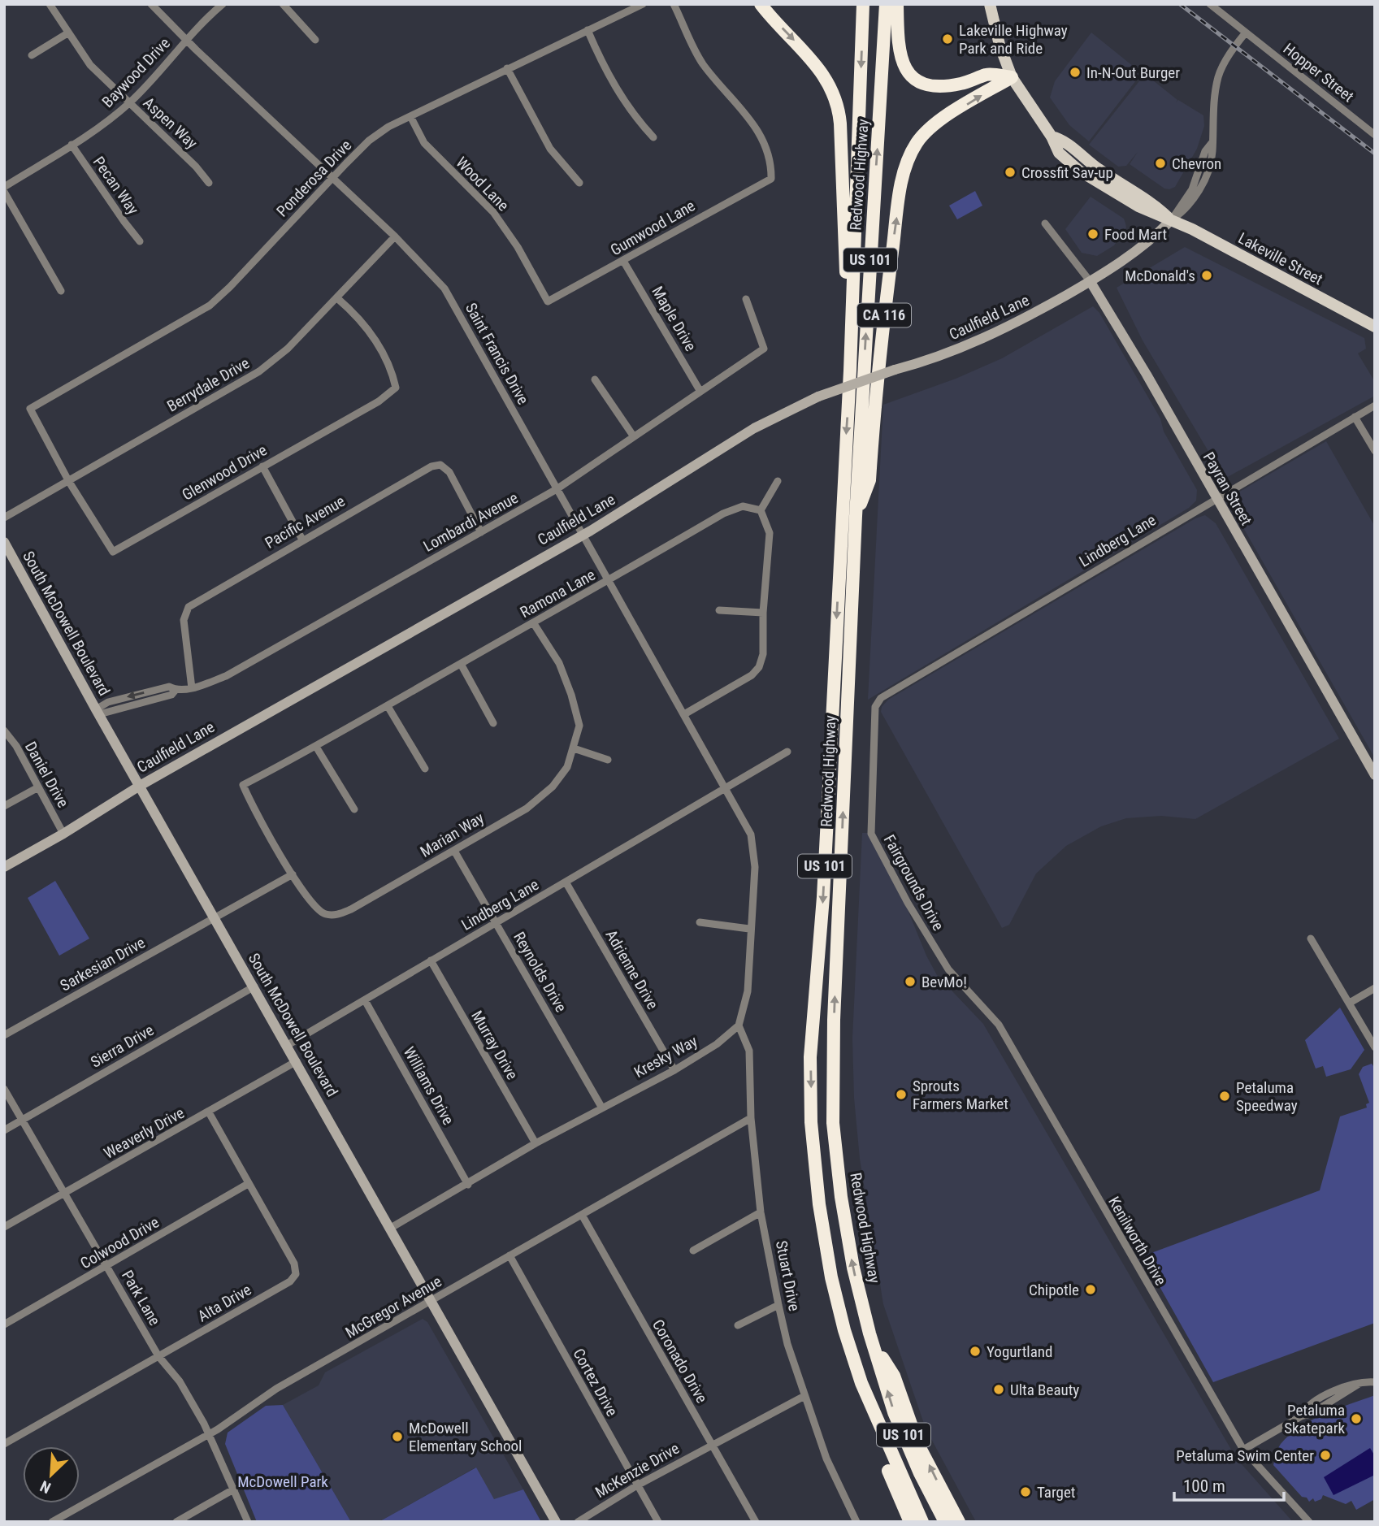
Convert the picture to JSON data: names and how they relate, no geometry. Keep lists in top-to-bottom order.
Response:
{
  "streets": {
    "highway": ["Redwood Highway", "US 101", "CA 116"],
    "main road": [
      "Lakeville Street",
      "Caulfield Lane",
      "Payran Street",
      "South McDowell Boulevard"
    ],
    "street": [
      "Baywood Drive",
      "Hopper Street",
      "Aspen Way",
      "Ponderosa Drive",
      "Wood Lane",
      "Pecan Way",
      "Gumwood Lane",
      "Maple Drive",
      "Saint Francis Drive",
      "Berrydale Drive",
      "Glenwood Drive",
      "Pacific Avenue",
      "Lombardi Avenue",
      "Lindberg Lane",
      "Ramona Lane",
      "Daniel Drive",
      "Marian Way",
      "Fairgrounds Drive",
      "Sarkesian Drive",
      "Adrienne Drive",
      "Reynolds Drive",
      "Murray Drive",
      "Sierra Drive",
      "Kresky Way",
      "Williams Drive",
      "Weaverly Drive",
      "Kenilworth Drive",
      "Colwood Drive",
      "Stuart Drive",
      "Park Lane",
      "Alta Drive",
      "McGregor Avenue",
      "Coronado Drive",
      "Cortez Drive",
      "McKenzie Drive"
    ]
  },
  "crossings": [
    ["Baywood Drive", "Aspen Way"],
    ["Baywood Drive", "Pecan Way"],
    ["Baywood Drive", "Saint Francis Drive"],
    ["Hopper Street", "Caulfield Lane"],
    ["Redwood Highway", "CA 116"],
    ["Ponderosa Drive", "Wood Lane"],
    ["Ponderosa Drive", "Saint Francis Drive"],
    ["Ponderosa Drive", "Glenwood Drive"],
    ["Wood Lane", "Gumwood Lane"],
    ["Gumwood Lane", "Maple Drive"],
    ["Lakeville Street", "CA 116"],
    ["Lakeville Street", "Caulfield Lane"],
    ["Caulfield Lane", "Saint Francis Drive"],
    ["Caulfield Lane", "Payran Street"],
    ["Caulfield Lane", "South McDowell Boulevard"],
    ["Caulfield Lane", "Daniel Drive"],
    ["Maple Drive", "Lombardi Avenue"],
    ["Saint Francis Drive", "Berrydale Drive"],
    ["Saint Francis Drive", "Lombardi Avenue"],
    ["Saint Francis Drive", "Lindberg Lane"],
    ["Saint Francis Drive", "Ramona Lane"],
    ["Berrydale Drive", "Glenwood Drive"],
    ["Payran Street", "Lindberg Lane"],
    ["Pacific Avenue", "Lombardi Avenue"],
    ["Lombardi Avenue", "South McDowell Boulevard"],
    ["Lindberg Lane", "South McDowell Boulevard"],
    ["Lindberg Lane", "Fairgrounds Drive"],
    ["Lindberg Lane", "Adrienne Drive"],
    ["Lindberg Lane", "Reynolds Drive"],
    ["Lindberg Lane", "Murray Drive"],
    ["Lindberg Lane", "Williams Drive"],
    ["Ramona Lane", "Marian Way"],
    ["South McDowell Boulevard", "Sarkesian Drive"],
    ["South McDowell Boulevard", "Sierra Drive"],
    ["South McDowell Boulevard", "Kresky Way"],
    ["South McDowell Boulevard", "Weaverly Drive"],
    ["South McDowell Boulevard", "McGregor Avenue"],
    ["Marian Way", "Reynolds Drive"],
    ["Fairgrounds Drive", "Kenilworth Drive"],
    ["Adrienne Drive", "Kresky Way"],
    ["Reynolds Drive", "Kresky Way"],
    ["Murray Drive", "Kresky Way"],
    ["Sierra Drive", "Park Lane"],
    ["Kresky Way", "Williams Drive"],
    ["Kresky Way", "Stuart Drive"],
    ["Weaverly Drive", "Park Lane"],
    ["Weaverly Drive", "Alta Drive"],
    ["Colwood Drive", "Park Lane"],
    ["Colwood Drive", "Alta Drive"],
    ["Stuart Drive", "McGregor Avenue"],
    ["Stuart Drive", "McKenzie Drive"],
    ["Park Lane", "Alta Drive"],
    ["Park Lane", "McGregor Avenue"],
    ["McGregor Avenue", "Coronado Drive"],
    ["McGregor Avenue", "Cortez Drive"],
    ["Coronado Drive", "McKenzie Drive"],
    ["Cortez Drive", "McKenzie Drive"]
  ],
  "parks": ["McDowell Park"],
  "places": [
    "Lakeville Highway Park and Ride",
    "In-N-Out Burger",
    "Chevron",
    "Crossfit Sav-up",
    "Food Mart",
    "McDonald's",
    "BevMo!",
    "Sprouts Farmers Market",
    "Petaluma Speedway",
    "Chipotle",
    "Yogurtland",
    "Ulta Beauty",
    "Petaluma Skatepark",
    "McDowell Elementary School",
    "Petaluma Swim Center",
    "Target"
  ],
  "scale_bar": "100 m",
  "north": "bottom left"
}
